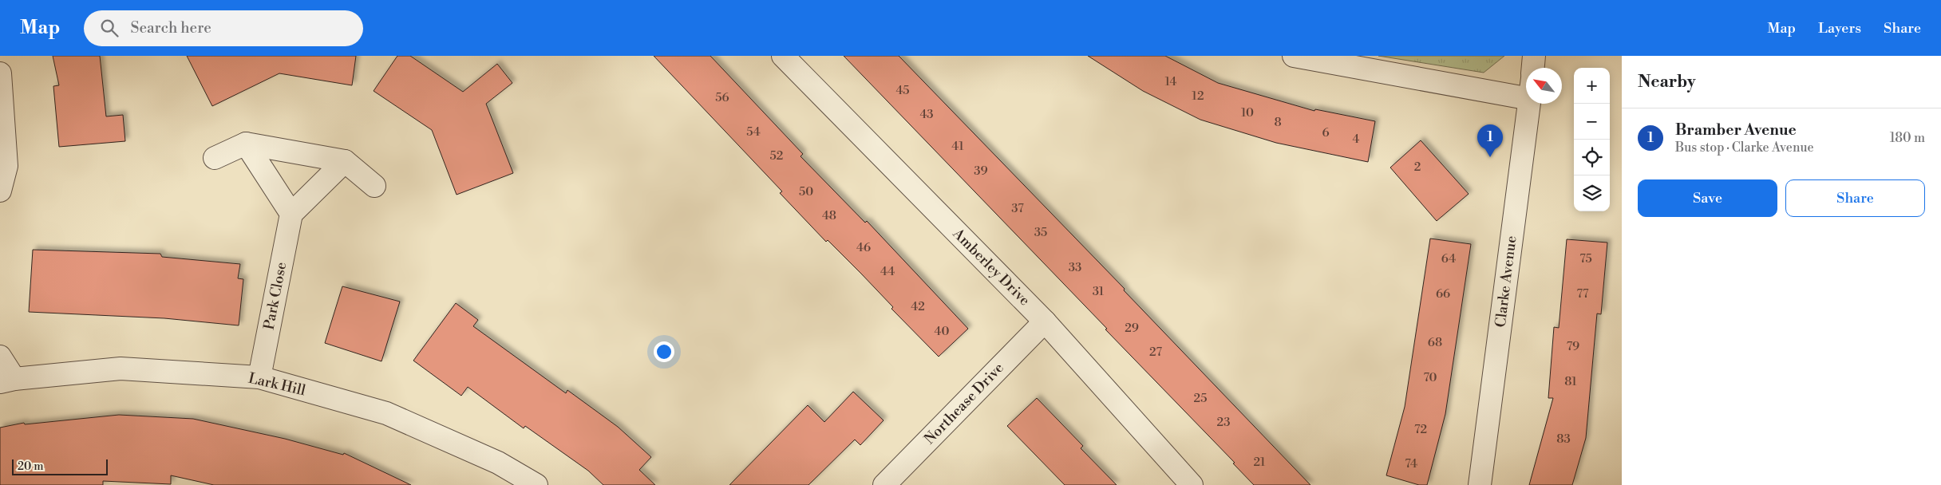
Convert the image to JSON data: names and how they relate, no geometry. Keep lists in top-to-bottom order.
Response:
{
  "streets": {
    "street": [
      "Amberley Drive",
      "Clarke Avenue",
      "Park Close",
      "Lark Hill",
      "Northease Drive"
    ]
  },
  "crossings": [
    ["Amberley Drive", "Northease Drive"],
    ["Park Close", "Lark Hill"]
  ],
  "house_numbers": [
    "14",
    "45",
    "12",
    "56",
    "10",
    "43",
    "8",
    "54",
    "6",
    "4",
    "41",
    "52",
    "2",
    "39",
    "50",
    "37",
    "48",
    "35",
    "46",
    "64",
    "75",
    "33",
    "44",
    "31",
    "66",
    "77",
    "42",
    "29",
    "40",
    "68",
    "79",
    "27",
    "70",
    "81",
    "25",
    "23",
    "72",
    "83",
    "21",
    "74"
  ],
  "scale_bar": "20 m",
  "north": "top left",
  "page": {
    "header": "Map",
    "search": "Search here",
    "nav": ["Map", "Layers", "Share"],
    "heading": "Nearby",
    "map_buttons": ["+", "−"],
    "list": [
      {
        "mark": "1",
        "name": "Bramber Avenue",
        "note": "Bus stop · Clarke Avenue",
        "value": "180 m"
      }
    ],
    "pins": "1",
    "buttons": ["Save", "Share"],
    "scale": "20 m"
  }
}
